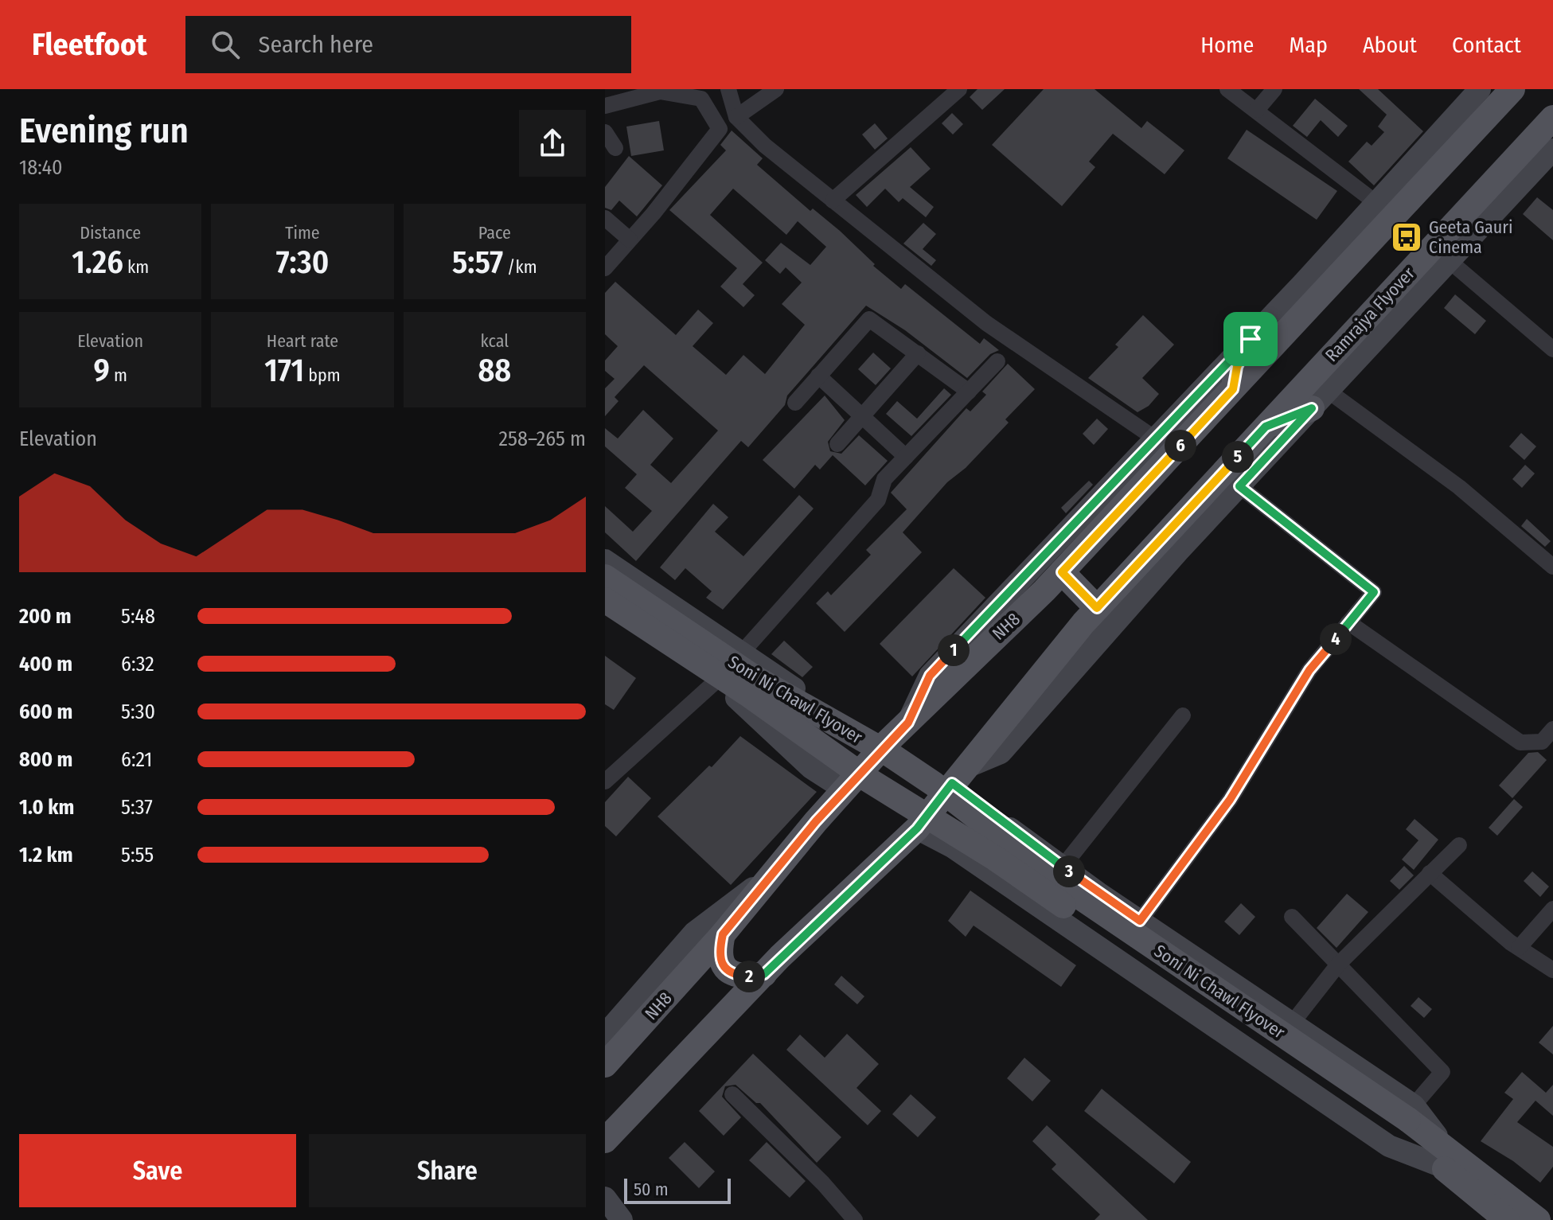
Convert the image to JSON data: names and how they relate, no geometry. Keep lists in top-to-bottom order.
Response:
{
  "streets": {
    "main road": ["Ramrajya Flyover", "NH8", "Soni Ni Chawl Flyover"]
  },
  "places": {
    "bus stop": ["Geeta Gauri Cinema"]
  },
  "scale_bar": "50 m",
  "page": {
    "header": "Fleetfoot",
    "search": "Search here",
    "nav": [
      "Home",
      "Map",
      "About",
      "Contact"
    ],
    "heading": ["Evening run", "18:40"],
    "stats": [
      ["Distance", "1.26 km"],
      ["Time", "7:30"],
      ["Pace", "5:57 /km"],
      ["Elevation", "9 m"],
      ["Heart rate", "171 bpm"],
      ["kcal", "88"]
    ],
    "chart": ["Elevation", "258–265 m"],
    "pins": [
      "6",
      "5",
      "4",
      "1",
      "3",
      "2"
    ],
    "list": [
      {
        "name": "200 m",
        "note": "5:48"
      },
      {
        "name": "400 m",
        "note": "6:32"
      },
      {
        "name": "600 m",
        "note": "5:30"
      },
      {
        "name": "800 m",
        "note": "6:21"
      },
      {
        "name": "1.0 km",
        "note": "5:37"
      },
      {
        "name": "1.2 km",
        "note": "5:55"
      }
    ],
    "buttons": ["Save", "Share"],
    "scale": "50 m"
  }
}
